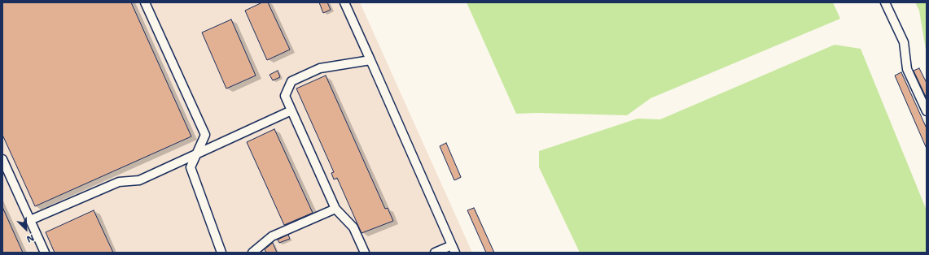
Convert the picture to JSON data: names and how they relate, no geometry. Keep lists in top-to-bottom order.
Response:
{
  "north": "bottom right"
}
